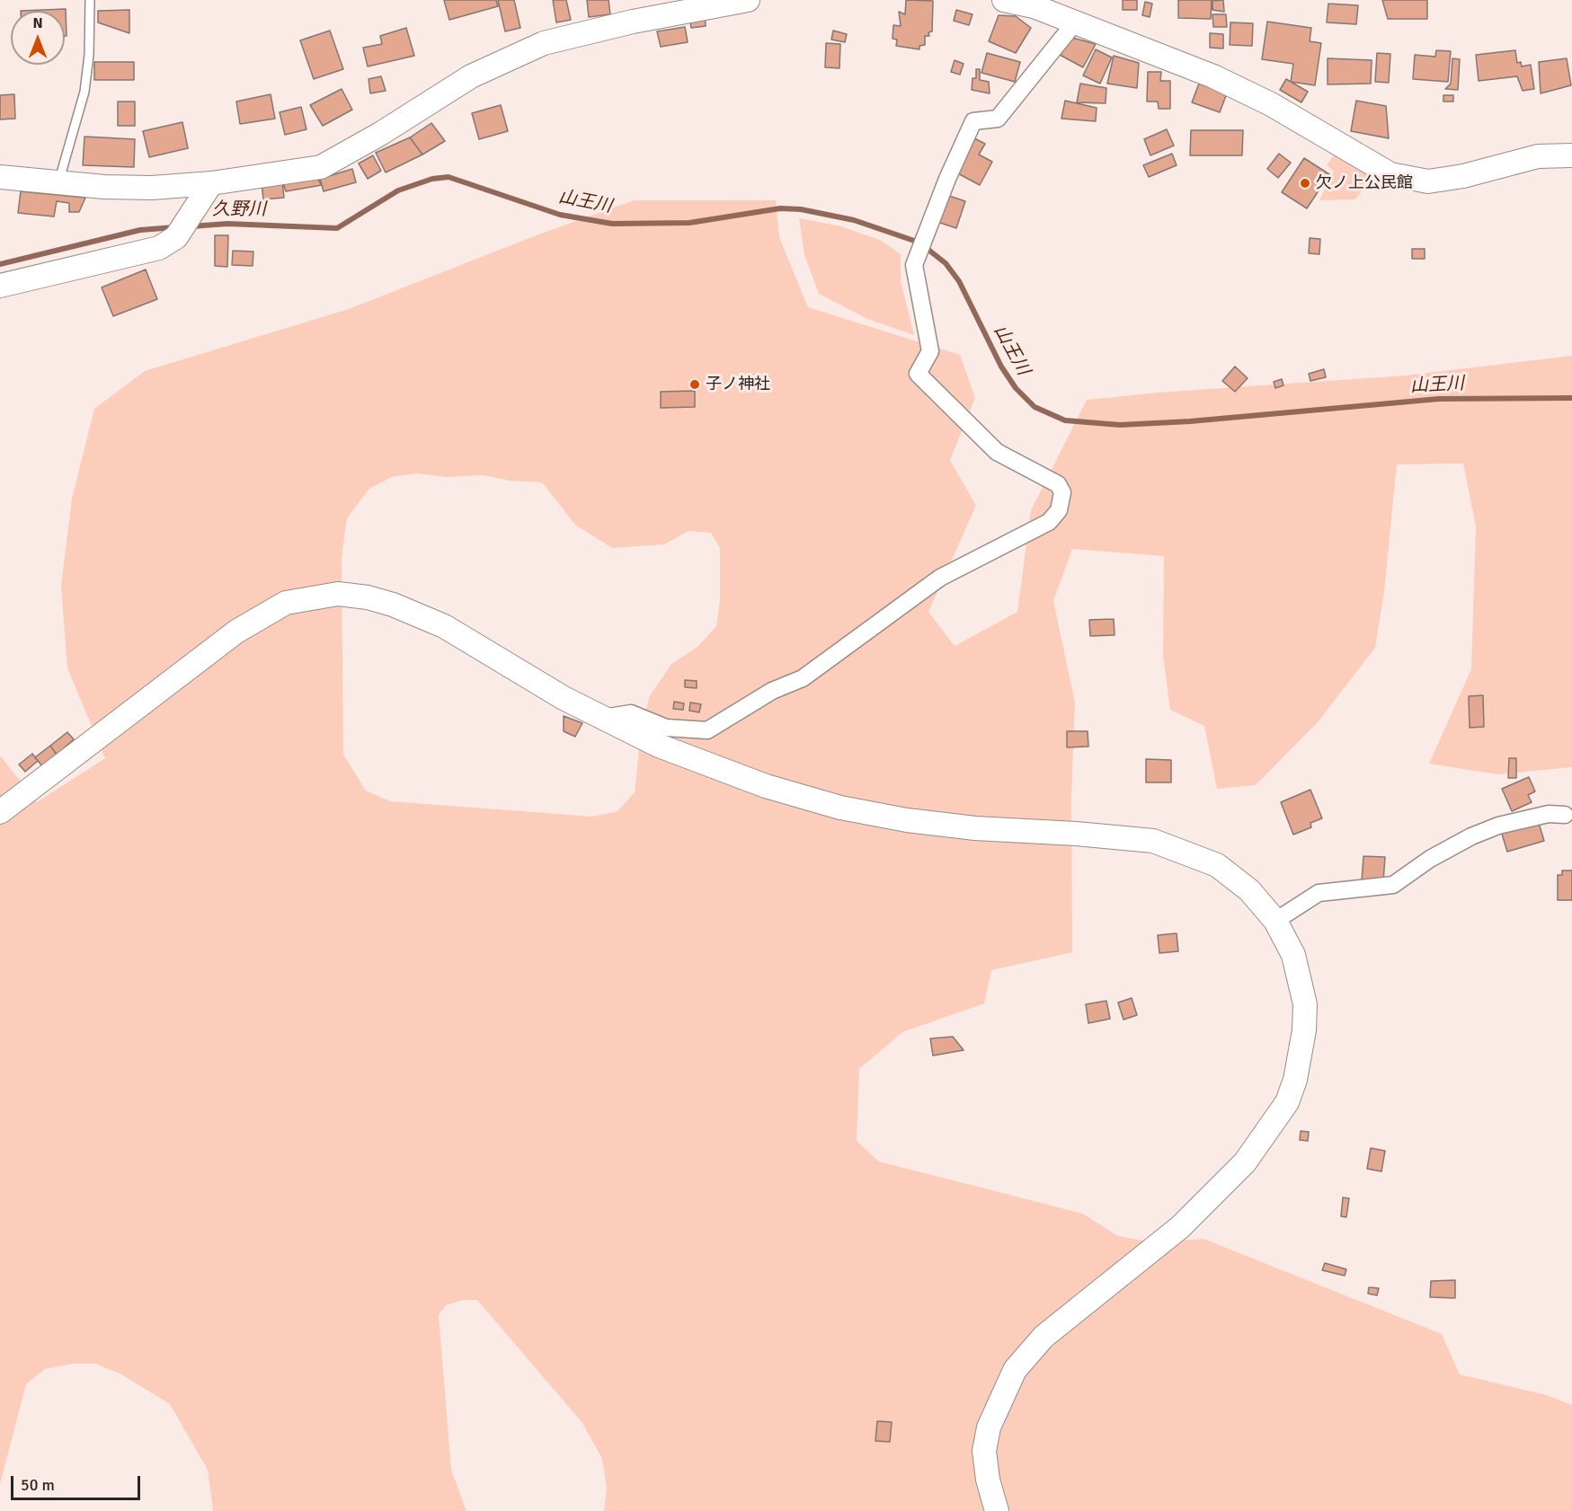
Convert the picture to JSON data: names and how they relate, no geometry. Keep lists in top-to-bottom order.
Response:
{
  "water": ["山王川", "久野川"],
  "places": ["欠ノ上公民館", "子ノ神社"],
  "scale_bar": "50 m",
  "north": "top"
}
